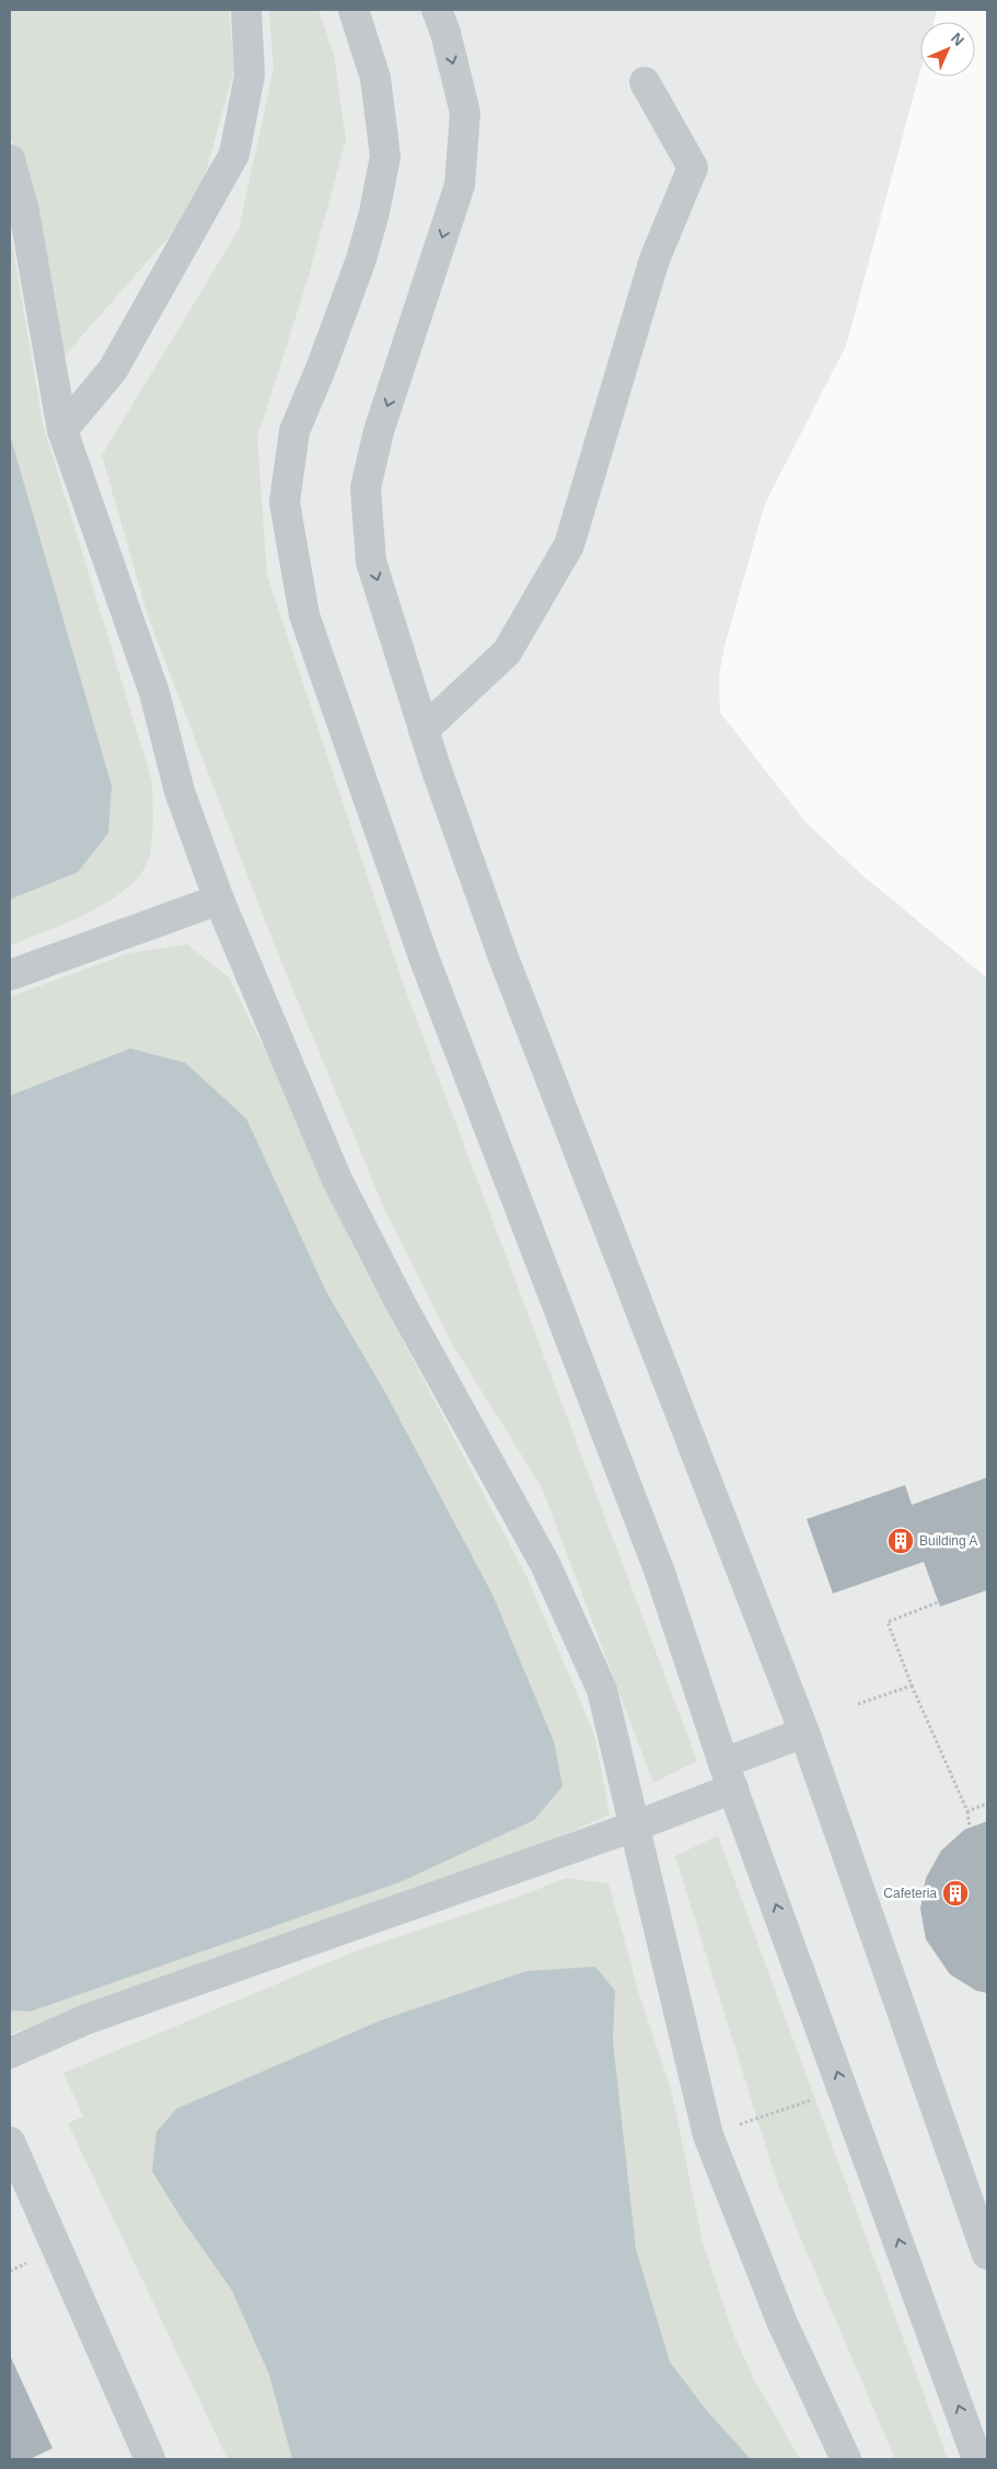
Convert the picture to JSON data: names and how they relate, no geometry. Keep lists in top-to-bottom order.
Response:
{
  "places": {
    "building": ["Building A", "Cafeteria"]
  },
  "north": "top right"
}
